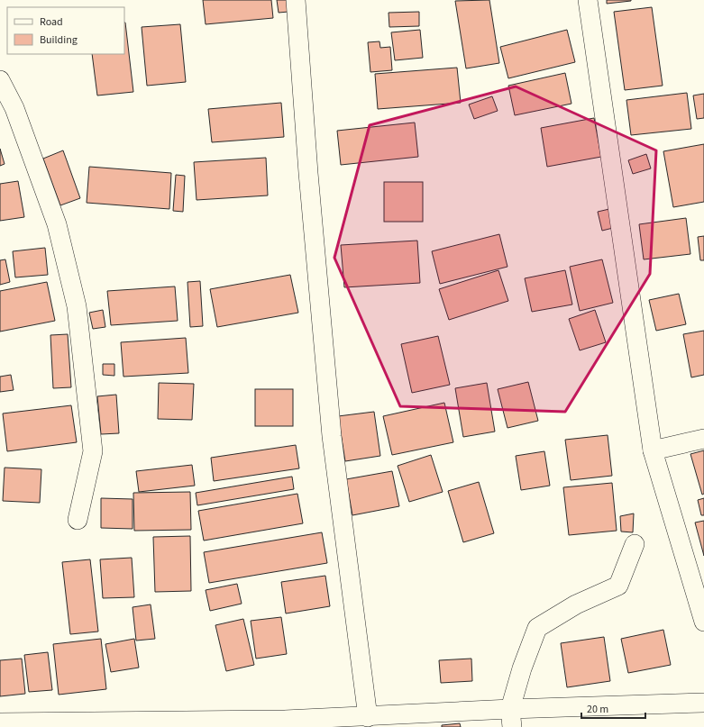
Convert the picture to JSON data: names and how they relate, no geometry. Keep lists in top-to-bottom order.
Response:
{
  "legend": ["Road", "Building"],
  "scale_bar": "20 m"
}
